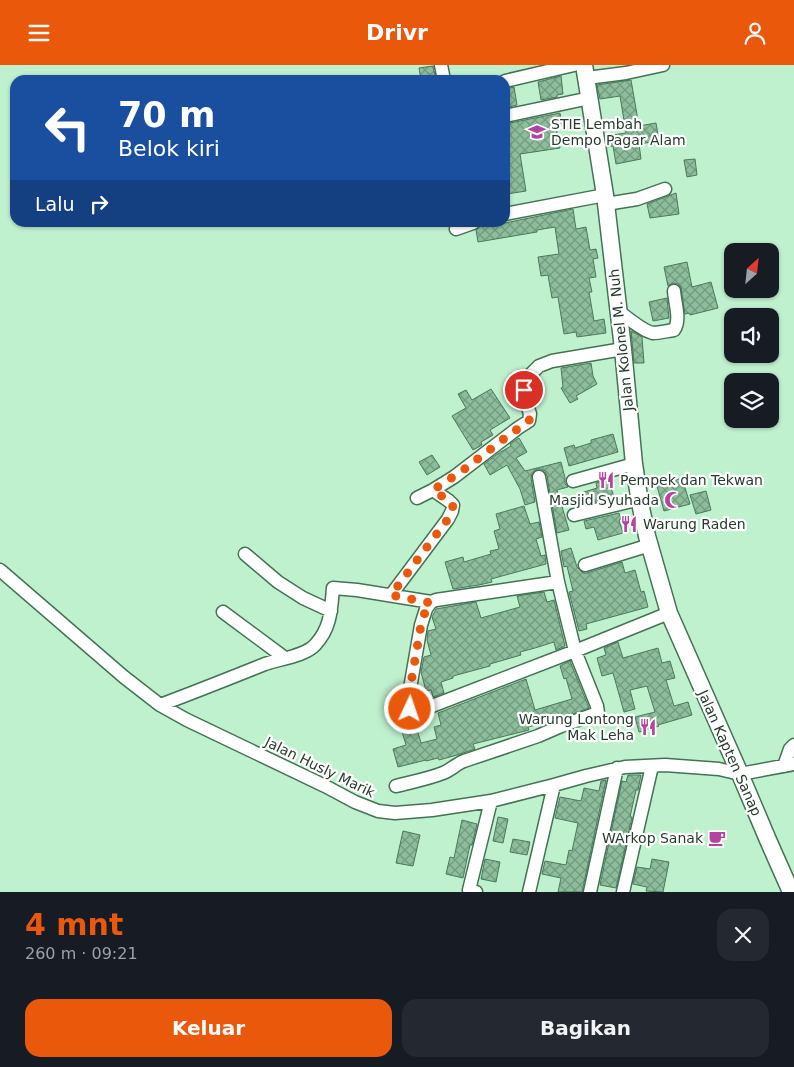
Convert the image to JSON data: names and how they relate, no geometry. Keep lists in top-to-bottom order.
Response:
{
  "streets": {
    "main road": ["Jalan Kolonel M. Nuh", "Jalan Kapten Sanap"],
    "street": ["Jalan Husly Marik"]
  },
  "crossings": [
    ["Jalan Kolonel M. Nuh", "Jalan Kapten Sanap"],
    ["Jalan Kapten Sanap", "Jalan Husly Marik"]
  ],
  "places": {
    "school or university": ["STIE Lembah Dempo Pagar Alam"],
    "restaurant": ["Pempek dan Tekwan", "Warung Raden", "Warung Lontong Mak Leha"],
    "mosque": ["Masjid Syuhada"],
    "cafe": ["WArkop Sanak"]
  },
  "north": "top right",
  "page": {
    "header": "Drivr",
    "turn": ["70 m", "Belok kiri"],
    "then": "Lalu",
    "heading": ["4 mnt", "260 m · 09:21"],
    "buttons": ["Keluar", "Bagikan"]
  }
}
